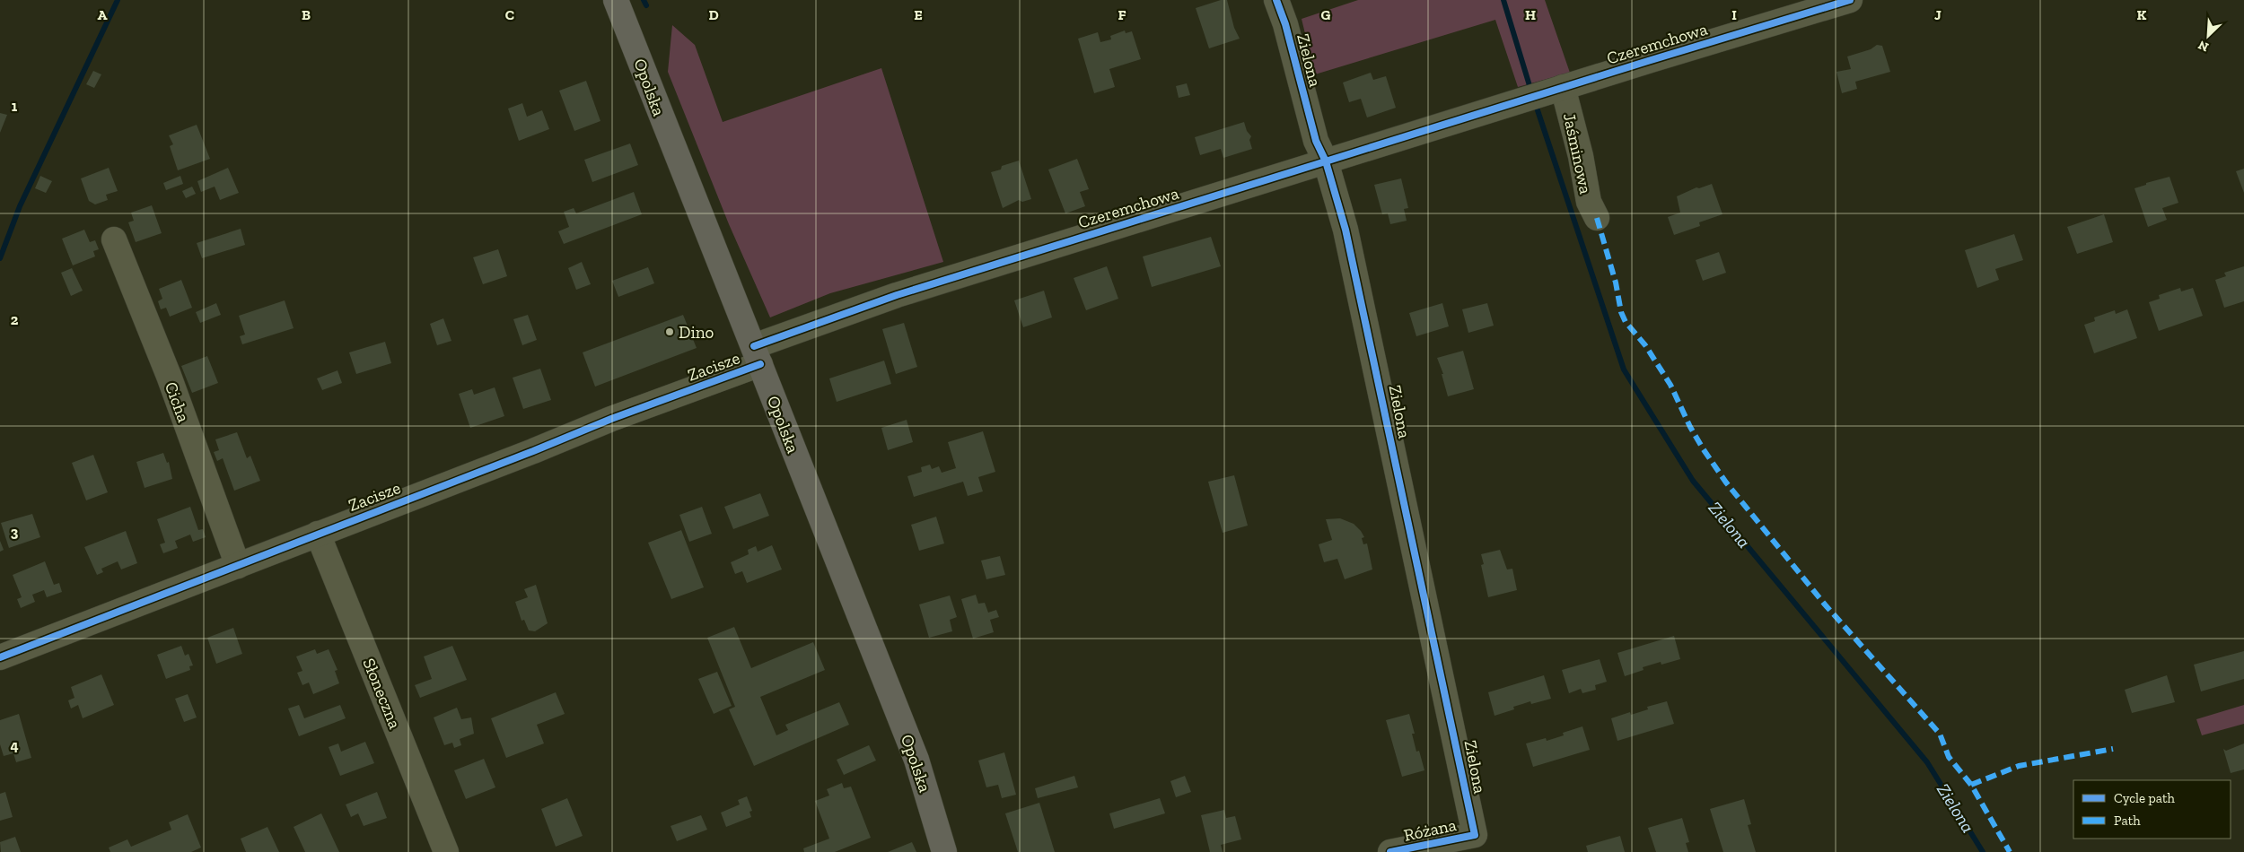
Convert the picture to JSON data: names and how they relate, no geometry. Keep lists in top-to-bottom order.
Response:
{
  "streets": {
    "main road": ["Opolska"],
    "street": [
      "Czeremchowa",
      "Zielona",
      "Jaśminowa",
      "Zacisze",
      "Cicha",
      "Słoneczna",
      "Różana"
    ]
  },
  "crossings": [
    ["Czeremchowa", "Zielona"],
    ["Czeremchowa", "Opolska"],
    ["Czeremchowa", "Jaśminowa"],
    ["Czeremchowa", "Zacisze"],
    ["Zielona", "Różana"],
    ["Opolska", "Zacisze"],
    ["Zacisze", "Cicha"],
    ["Zacisze", "Słoneczna"]
  ],
  "water": ["Zielona"],
  "places": ["Dino"],
  "legend": ["Cycle path", "Path"],
  "north": "bottom left",
  "grid": {
    "columns": [
      "A",
      "B",
      "C",
      "D",
      "E",
      "F",
      "G",
      "H",
      "I",
      "J",
      "K"
    ],
    "rows": [
      "1",
      "2",
      "3",
      "4"
    ]
  }
}
